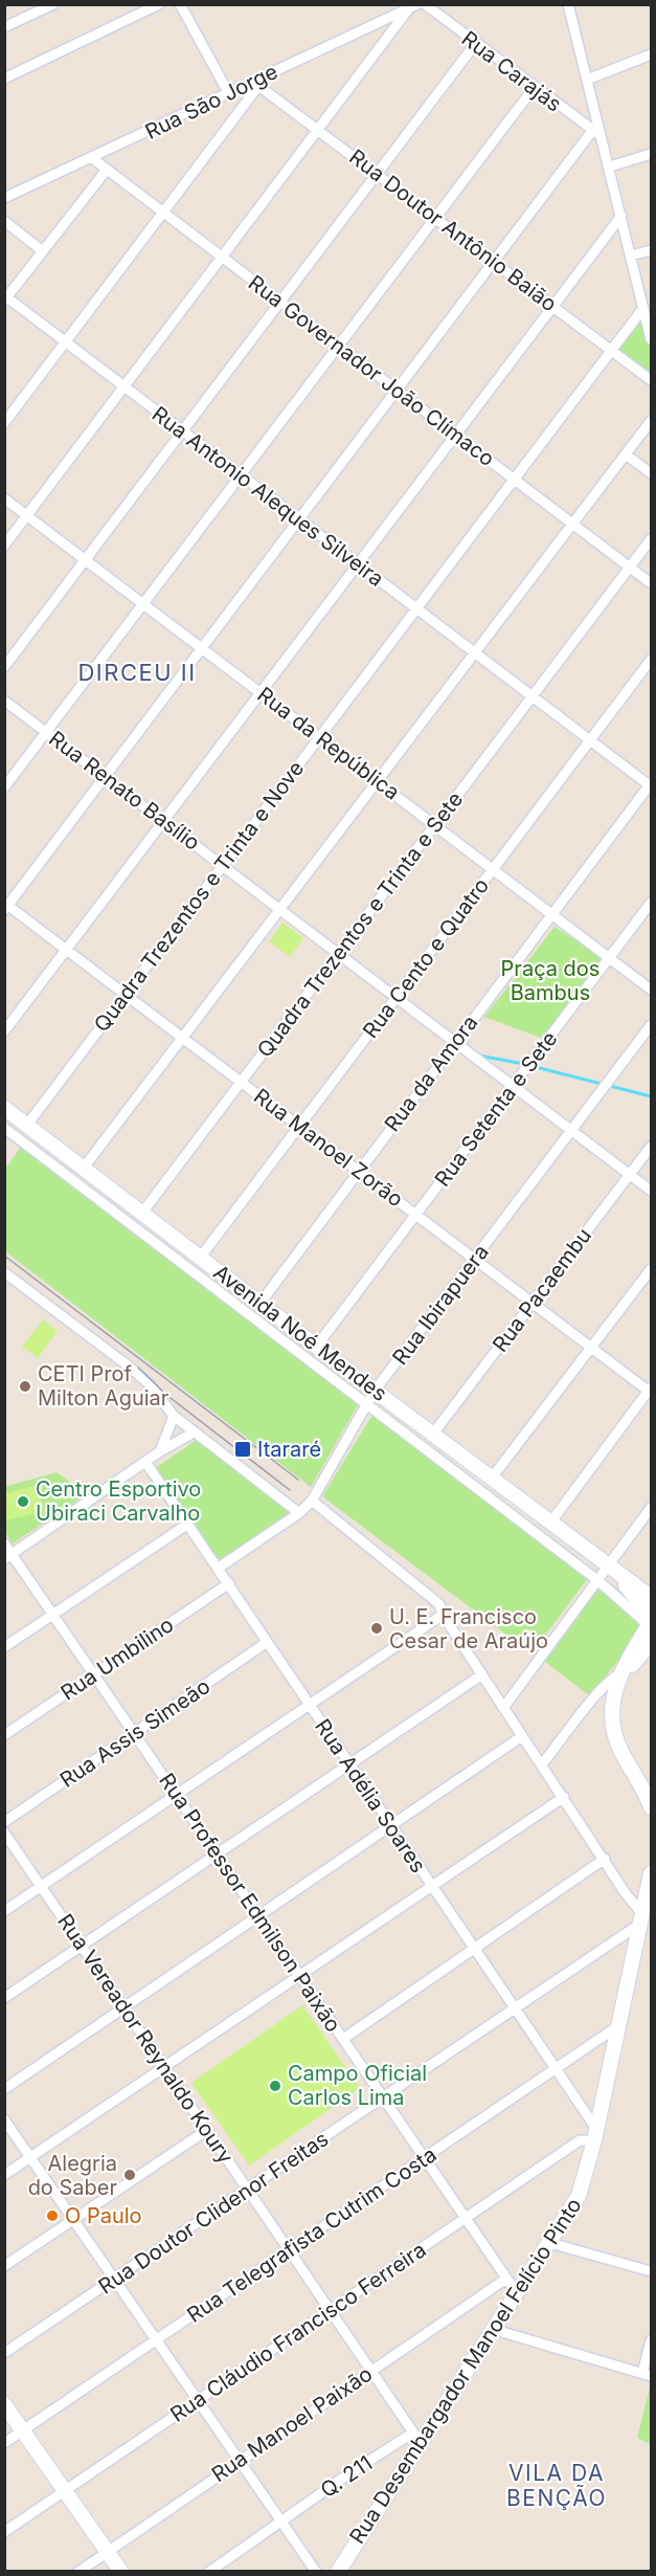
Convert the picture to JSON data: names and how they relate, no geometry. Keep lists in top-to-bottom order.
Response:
{
  "streets": {
    "street": [
      "Rua Carajás",
      "Rua São Jorge",
      "Rua Doutor Antônio Baião",
      "Rua Governador João Clímaco",
      "Rua Antonio Aleques Silveira",
      "Rua da República",
      "Rua Renato Basílio",
      "Quadra Trezentos e Trinta e Nove",
      "Quadra Trezentos e Trinta e Sete",
      "Rua Cento e Quatro",
      "Rua da Amora",
      "Rua Setenta e Sete",
      "Rua Manoel Zorão",
      "Rua Pacaembu",
      "Rua Ibirapuera",
      "Avenida Noé Mendes",
      "Rua Umbilino",
      "Rua Assis Simeão",
      "Rua Adélia Soares",
      "Rua Professor Edmilson Paixão",
      "Rua Vereador Reynaldo Koury",
      "Rua Doutor Clidenor Freitas",
      "Rua Telegrafista Cutrim Costa",
      "Rua Cláudio Francisco Ferreira",
      "Rua Desembargador Manoel Felício Pinto",
      "Rua Manoel Paixão",
      "Q. 211"
    ]
  },
  "crossings": [
    ["Rua São Jorge", "Rua Doutor Antônio Baião"],
    ["Rua São Jorge", "Rua Governador João Clímaco"],
    ["Rua Doutor Antônio Baião", "Quadra Trezentos e Trinta e Nove"],
    ["Rua Governador João Clímaco", "Quadra Trezentos e Trinta e Nove"],
    ["Rua Governador João Clímaco", "Quadra Trezentos e Trinta e Sete"],
    ["Rua Antonio Aleques Silveira", "Quadra Trezentos e Trinta e Nove"],
    ["Rua Antonio Aleques Silveira", "Quadra Trezentos e Trinta e Sete"],
    ["Rua Antonio Aleques Silveira", "Rua Cento e Quatro"],
    ["Rua Antonio Aleques Silveira", "Rua da Amora"],
    ["Rua da República", "Quadra Trezentos e Trinta e Nove"],
    ["Rua da República", "Quadra Trezentos e Trinta e Sete"],
    ["Rua da República", "Rua Cento e Quatro"],
    ["Rua da República", "Rua da Amora"],
    ["Rua da República", "Rua Setenta e Sete"],
    ["Rua Renato Basílio", "Quadra Trezentos e Trinta e Nove"],
    ["Rua Renato Basílio", "Quadra Trezentos e Trinta e Sete"],
    ["Rua Renato Basílio", "Rua Cento e Quatro"],
    ["Rua Renato Basílio", "Rua da Amora"],
    ["Rua Renato Basílio", "Rua Setenta e Sete"],
    ["Rua Renato Basílio", "Rua Pacaembu"],
    ["Rua Renato Basílio", "Rua Ibirapuera"],
    ["Quadra Trezentos e Trinta e Nove", "Rua Manoel Zorão"],
    ["Quadra Trezentos e Trinta e Nove", "Avenida Noé Mendes"],
    ["Quadra Trezentos e Trinta e Sete", "Rua Manoel Zorão"],
    ["Quadra Trezentos e Trinta e Sete", "Avenida Noé Mendes"],
    ["Rua Cento e Quatro", "Rua Manoel Zorão"],
    ["Rua Cento e Quatro", "Avenida Noé Mendes"],
    ["Rua da Amora", "Rua Manoel Zorão"],
    ["Rua da Amora", "Avenida Noé Mendes"],
    ["Rua Setenta e Sete", "Rua Manoel Zorão"],
    ["Rua Setenta e Sete", "Avenida Noé Mendes"],
    ["Rua Manoel Zorão", "Rua Pacaembu"],
    ["Rua Manoel Zorão", "Rua Ibirapuera"],
    ["Rua Pacaembu", "Avenida Noé Mendes"],
    ["Rua Ibirapuera", "Avenida Noé Mendes"],
    ["Rua Ibirapuera", "Rua Adélia Soares"],
    ["Rua Umbilino", "Rua Adélia Soares"],
    ["Rua Umbilino", "Rua Professor Edmilson Paixão"],
    ["Rua Assis Simeão", "Rua Adélia Soares"],
    ["Rua Assis Simeão", "Rua Professor Edmilson Paixão"],
    ["Rua Adélia Soares", "Rua Doutor Clidenor Freitas"],
    ["Rua Adélia Soares", "Rua Telegrafista Cutrim Costa"],
    ["Rua Adélia Soares", "Rua Cláudio Francisco Ferreira"],
    ["Rua Adélia Soares", "Rua Desembargador Manoel Felício Pinto"],
    ["Rua Professor Edmilson Paixão", "Rua Doutor Clidenor Freitas"],
    ["Rua Professor Edmilson Paixão", "Rua Telegrafista Cutrim Costa"],
    ["Rua Professor Edmilson Paixão", "Rua Cláudio Francisco Ferreira"],
    ["Rua Professor Edmilson Paixão", "Rua Desembargador Manoel Felício Pinto"],
    ["Rua Professor Edmilson Paixão", "Rua Manoel Paixão"],
    ["Rua Vereador Reynaldo Koury", "Rua Doutor Clidenor Freitas"],
    ["Rua Vereador Reynaldo Koury", "Rua Telegrafista Cutrim Costa"],
    ["Rua Vereador Reynaldo Koury", "Rua Cláudio Francisco Ferreira"],
    ["Rua Vereador Reynaldo Koury", "Rua Desembargador Manoel Felício Pinto"],
    ["Rua Vereador Reynaldo Koury", "Rua Manoel Paixão"],
    ["Rua Vereador Reynaldo Koury", "Q. 211"],
    ["Rua Doutor Clidenor Freitas", "Rua Desembargador Manoel Felício Pinto"],
    ["Rua Telegrafista Cutrim Costa", "Rua Desembargador Manoel Felício Pinto"],
    ["Rua Cláudio Francisco Ferreira", "Rua Desembargador Manoel Felício Pinto"],
    ["Rua Desembargador Manoel Felício Pinto", "Q. 211"]
  ],
  "districts": ["DIRCEU II", "VILA DA BENÇÃO"],
  "parks": ["Praça dos Bambus"],
  "places": {
    "other": [
      "CETI Prof Milton Aguiar",
      "Centro Esportivo Ubiraci Carvalho",
      "U. E. Francisco Cesar de Araújo",
      "Campo Oficial Carlos Lima",
      "Alegria do Saber",
      "O Paulo"
    ],
    "transit": ["Itararé"]
  }
}
